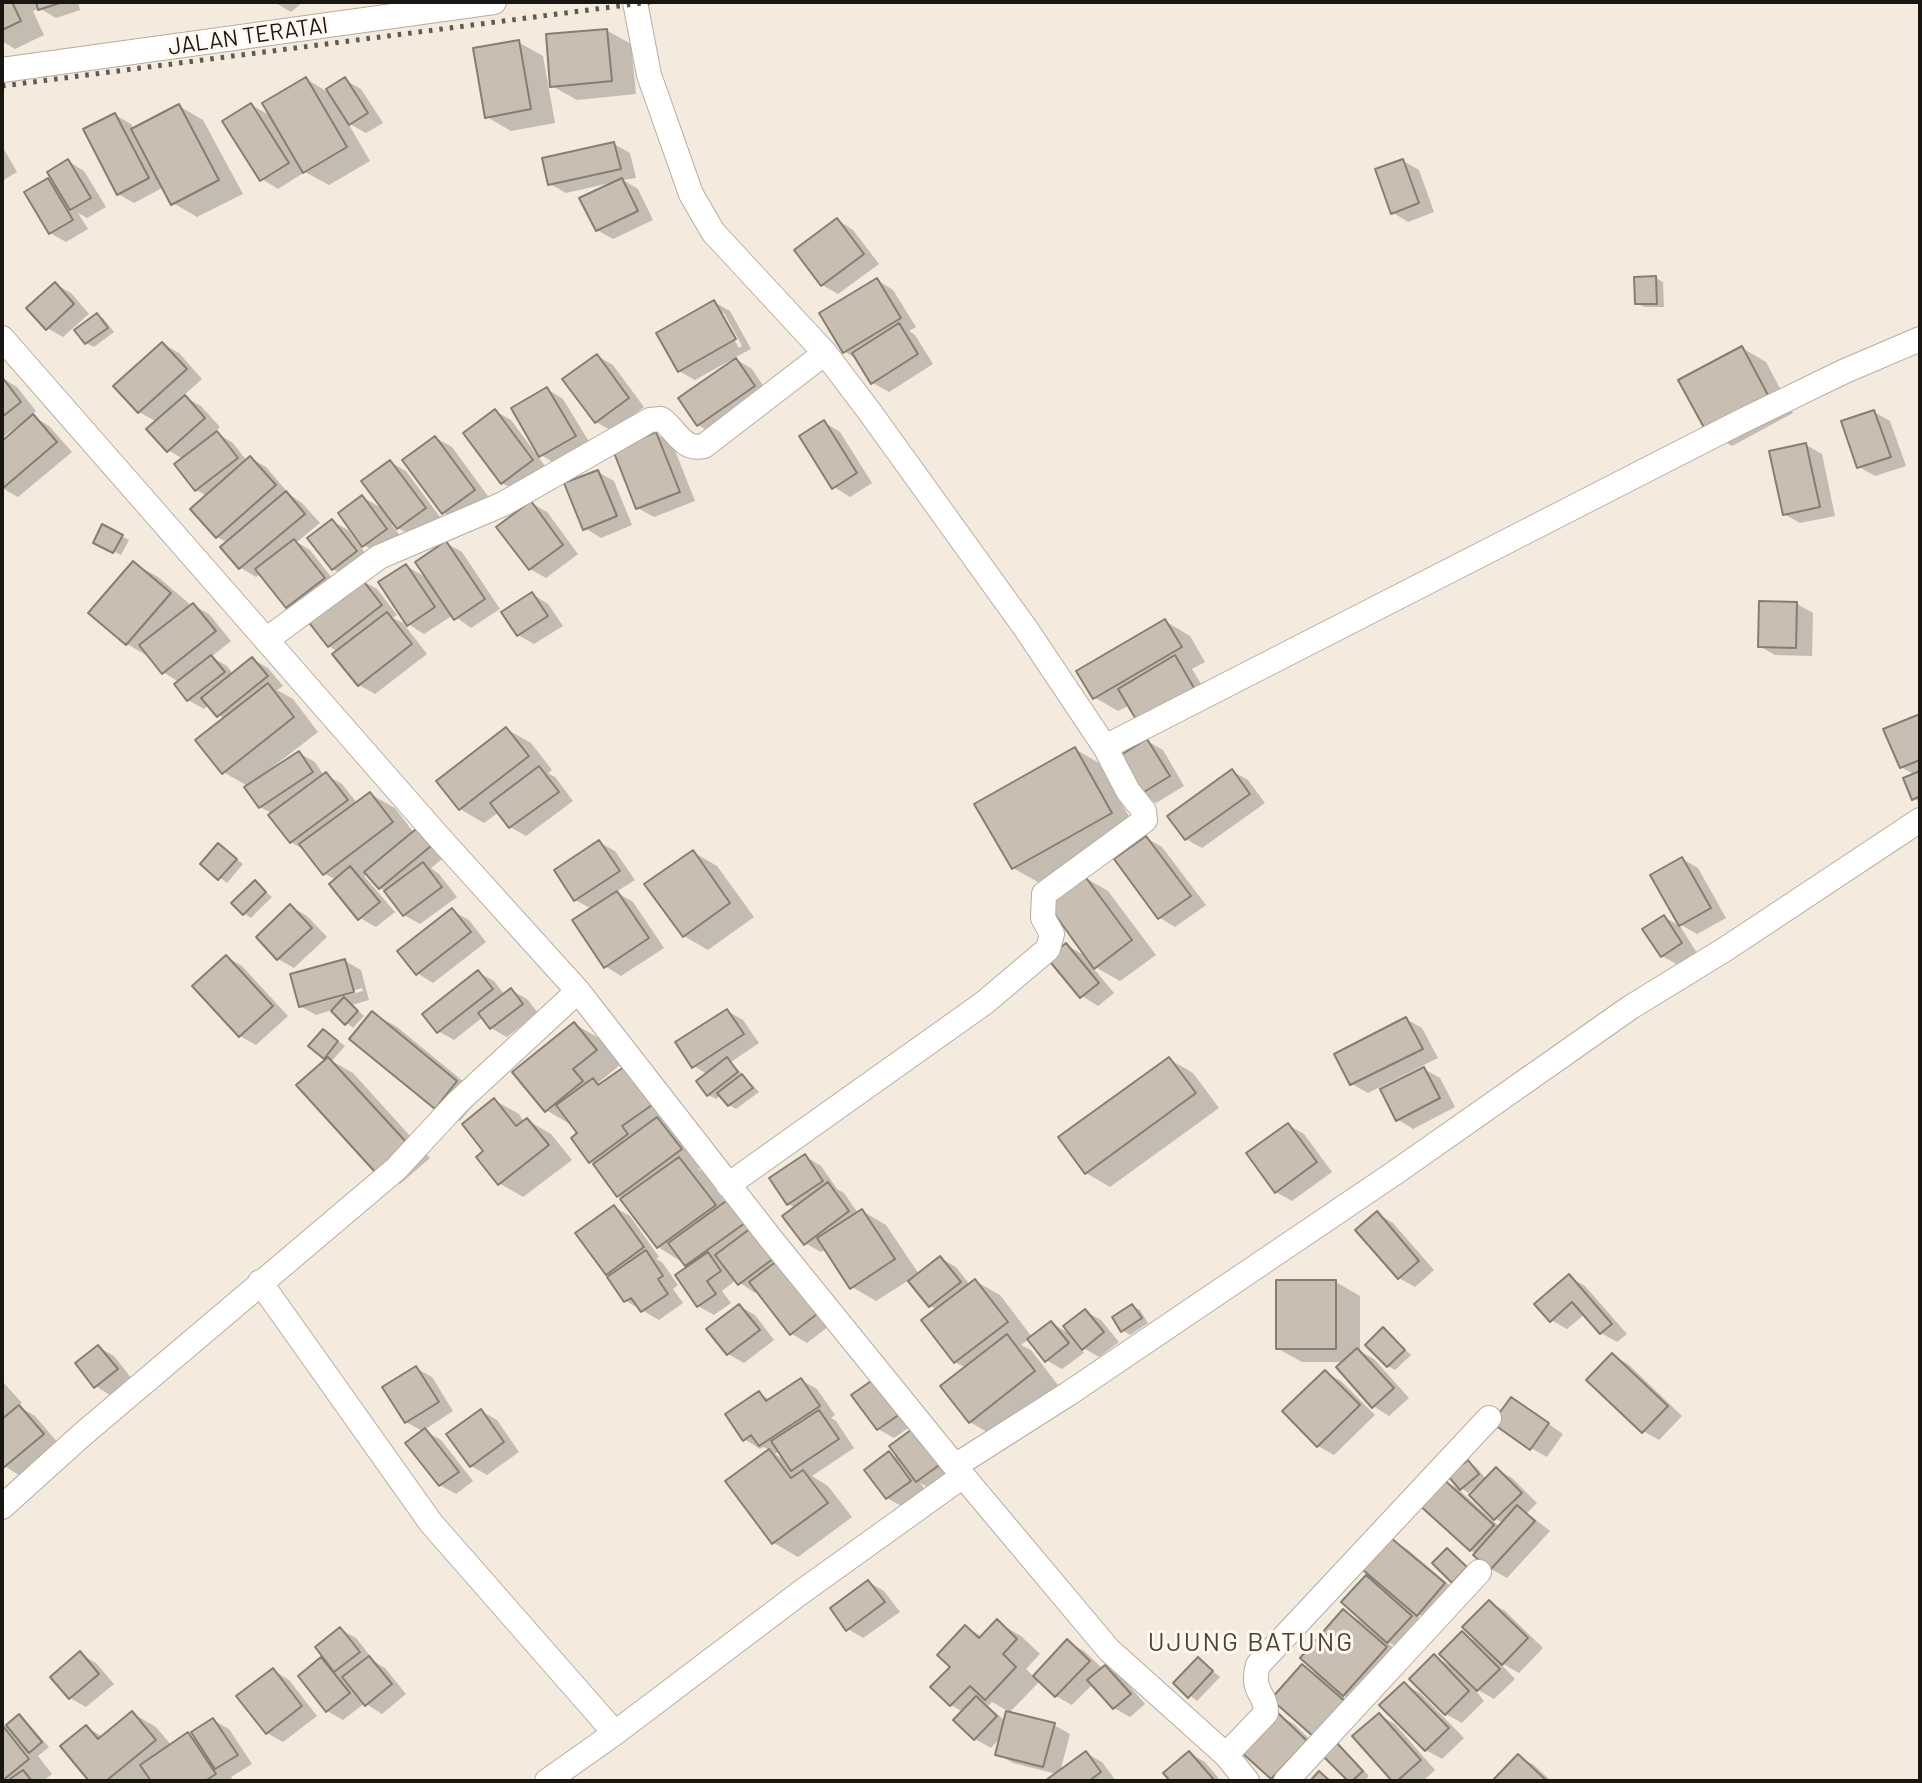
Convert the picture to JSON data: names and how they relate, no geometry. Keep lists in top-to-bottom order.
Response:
{
  "streets": {
    "street": ["JALAN TERATAI"]
  },
  "districts": ["UJUNG BATUNG"]
}
